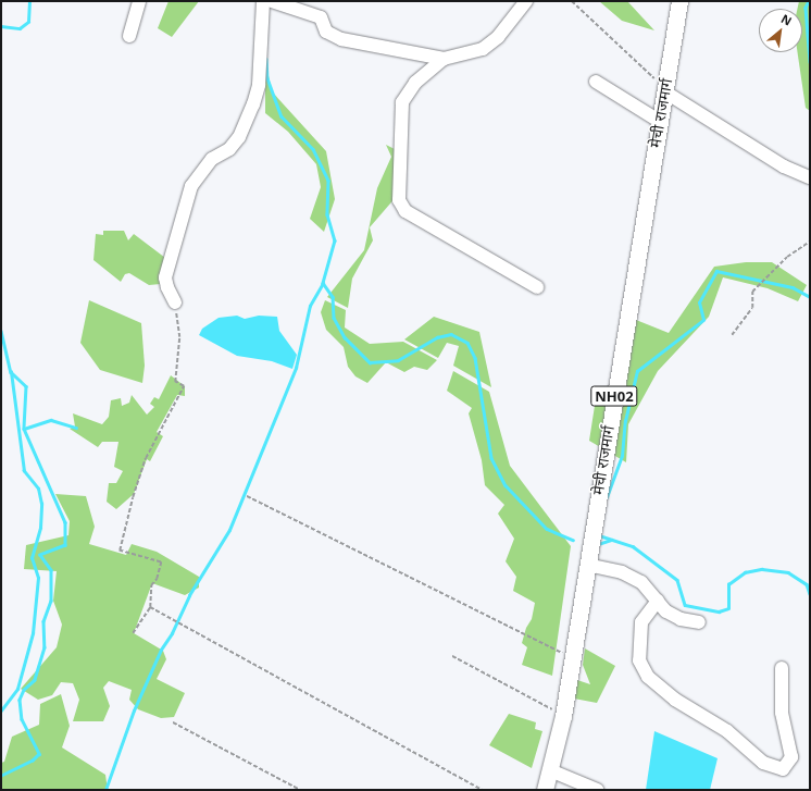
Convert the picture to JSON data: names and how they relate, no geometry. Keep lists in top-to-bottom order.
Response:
{
  "streets": {
    "main road": ["मेची राजमार्ग", "NH02"]
  },
  "north": "top right"
}
